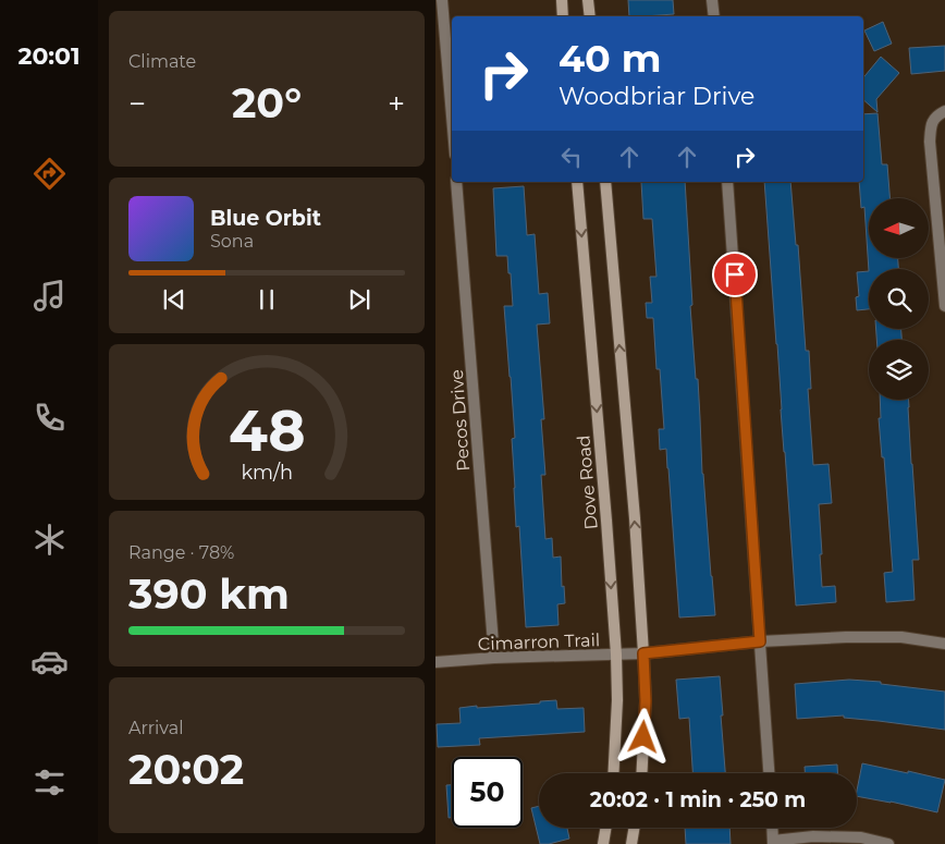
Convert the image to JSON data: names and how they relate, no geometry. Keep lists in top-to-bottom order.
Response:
{
  "streets": {
    "main road": ["Dove Road"],
    "street": ["Pecos Drive", "Cimarron Trail"]
  },
  "crossings": [
    ["Pecos Drive", "Cimarron Trail"],
    ["Dove Road", "Cimarron Trail"]
  ],
  "north": "left",
  "page": {
    "tabs": "20:01",
    "tile": [
      "Climate",
      ["Range · 78%", "390 km"],
      ["Arrival", "20:02"]
    ],
    "turn": ["40 m", "Woodbriar Drive"],
    "heat": ["−", "20°", "+"],
    "song": ["Blue Orbit", "Sona"],
    "limit": "50",
    "trip": "20:02 · 1 min · 250 m",
    "gauge": ["48", "km/h"]
  }
}
